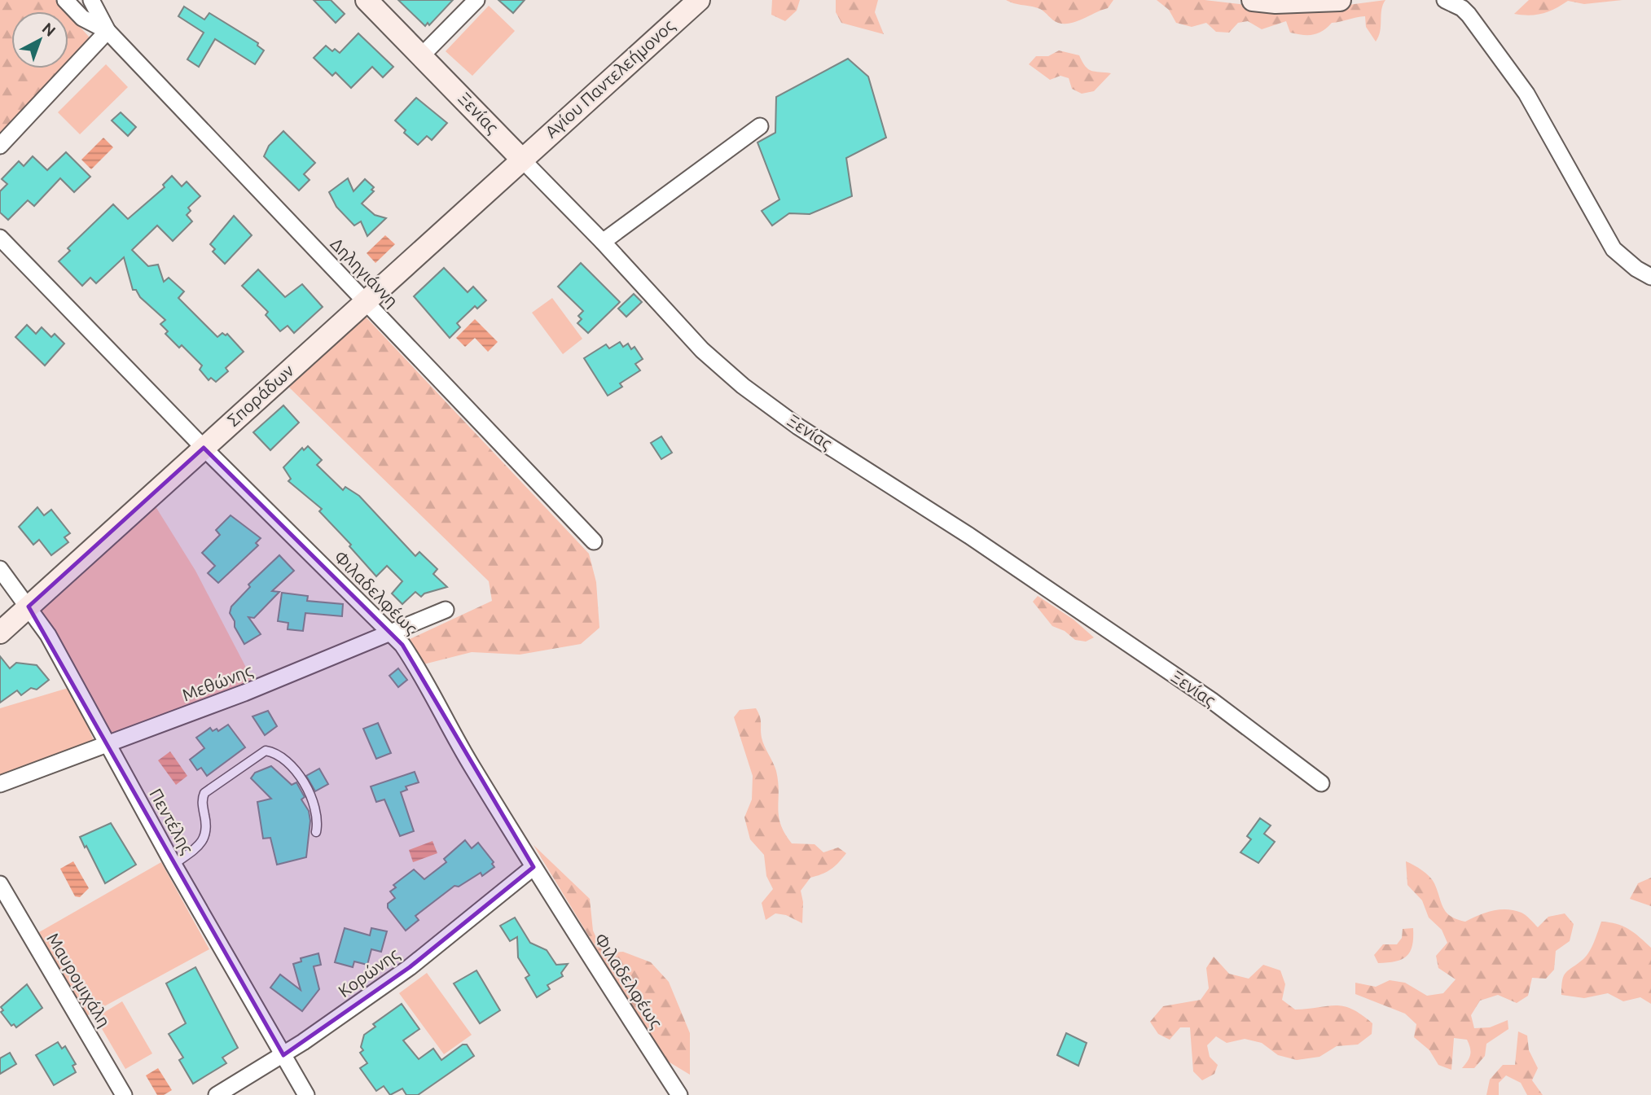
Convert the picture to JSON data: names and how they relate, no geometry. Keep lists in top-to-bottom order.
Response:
{
  "streets": {
    "street": [
      "Αγίου Παντελεήμονος",
      "Ξενίας",
      "Δηληγιάννη",
      "Σποράδων",
      "Φιλαδελφέως",
      "Μεθώνης",
      "Πεντέλης",
      "Κορώνης",
      "Μαυρομιχάλη"
    ]
  },
  "crossings": [
    ["Αγίου Παντελεήμονος", "Ξενίας"],
    ["Αγίου Παντελεήμονος", "Σποράδων"],
    ["Ξενίας", "Σποράδων"],
    ["Δηληγιάννη", "Σποράδων"],
    ["Σποράδων", "Φιλαδελφέως"],
    ["Σποράδων", "Πεντέλης"],
    ["Φιλαδελφέως", "Μεθώνης"],
    ["Φιλαδελφέως", "Κορώνης"],
    ["Μεθώνης", "Πεντέλης"],
    ["Πεντέλης", "Κορώνης"]
  ],
  "north": "top right"
}
